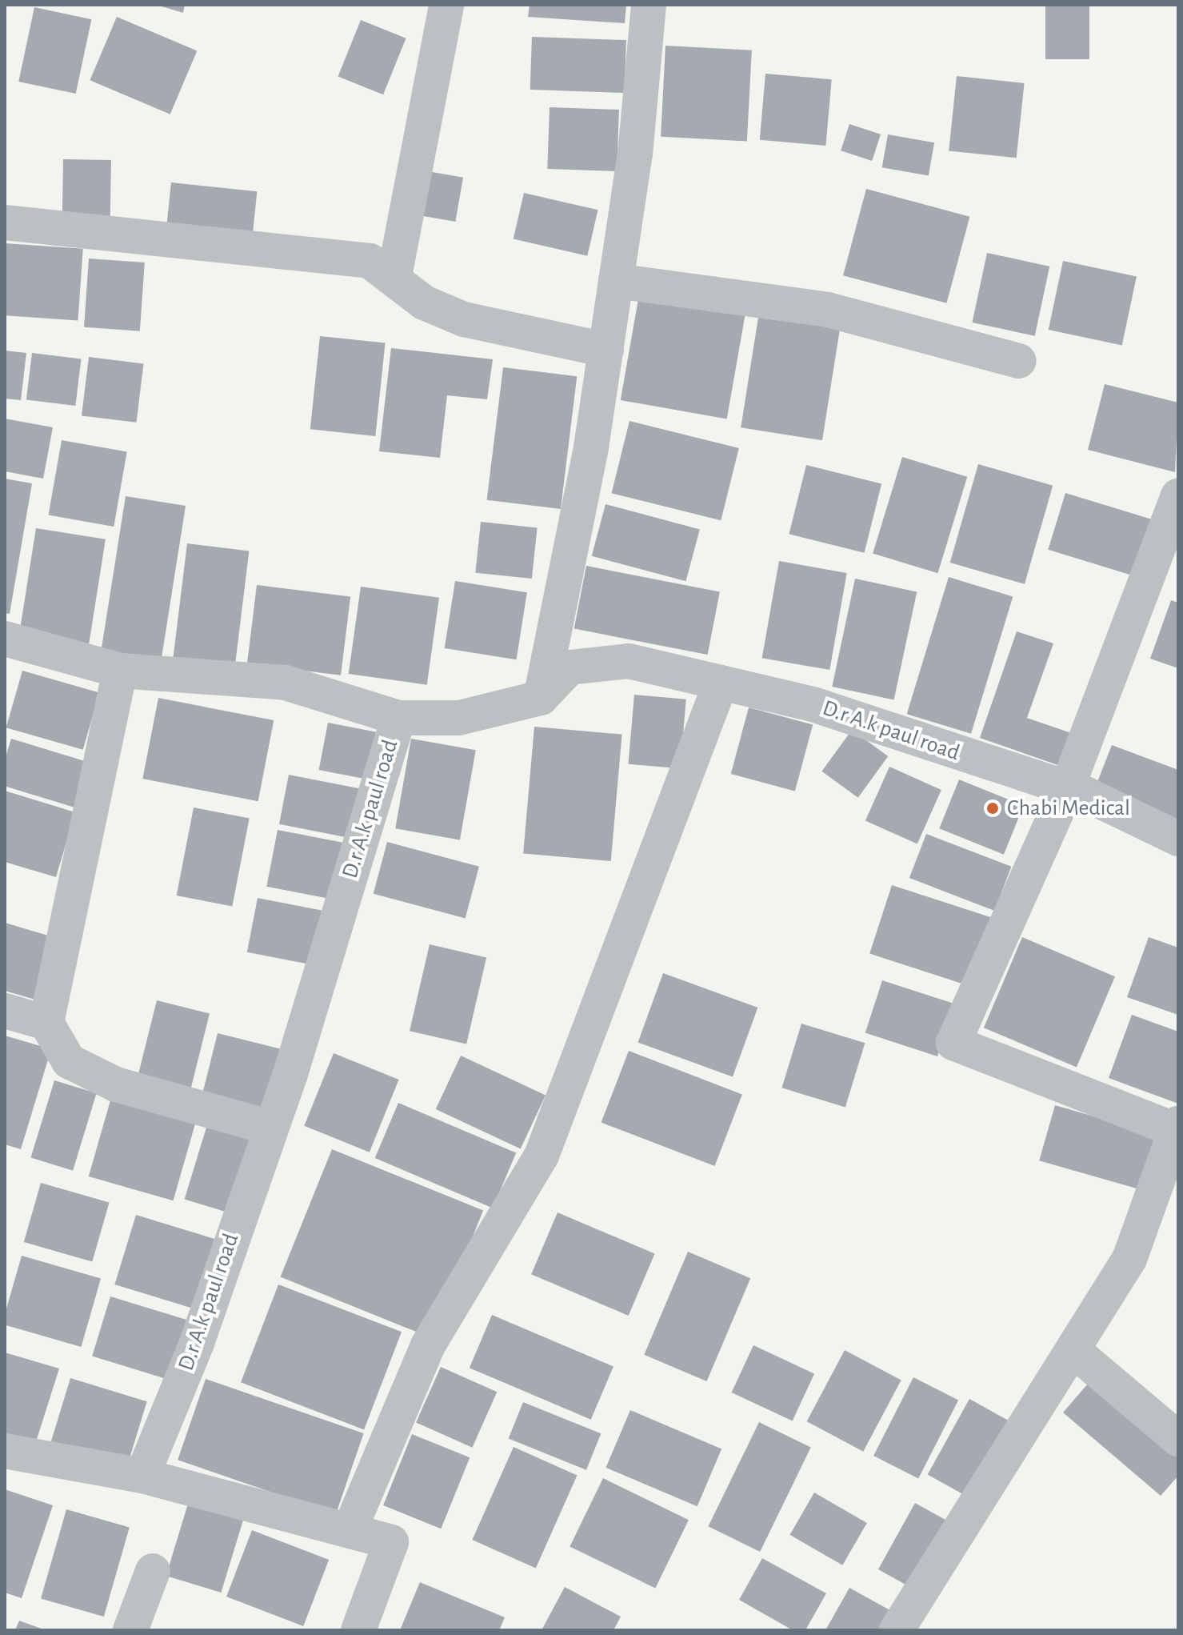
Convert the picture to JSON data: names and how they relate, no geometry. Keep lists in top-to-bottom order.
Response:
{
  "streets": {
    "street": ["D.r A.k paul road"]
  },
  "places": ["Chabi Medical"]
}
